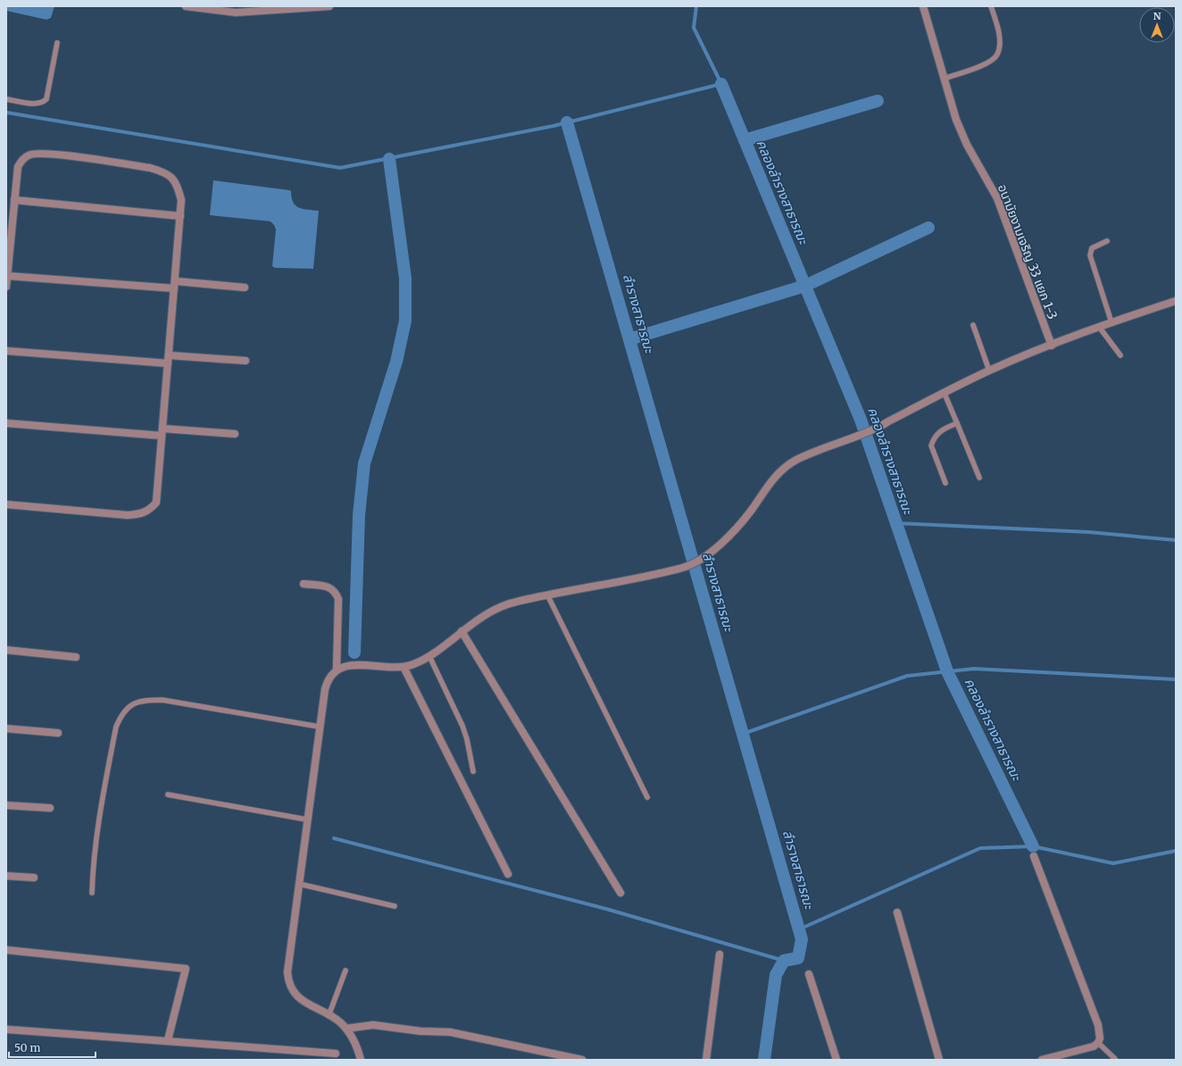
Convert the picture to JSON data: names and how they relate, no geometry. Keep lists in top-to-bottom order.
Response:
{
  "streets": {
    "street": ["อนามัยงามเจริญ 33 แยก 1-3"]
  },
  "water": ["คลองลำรางสาธารณะ", "ลำรางสาธารณะ"],
  "scale_bar": "50 m",
  "north": "top"
}
